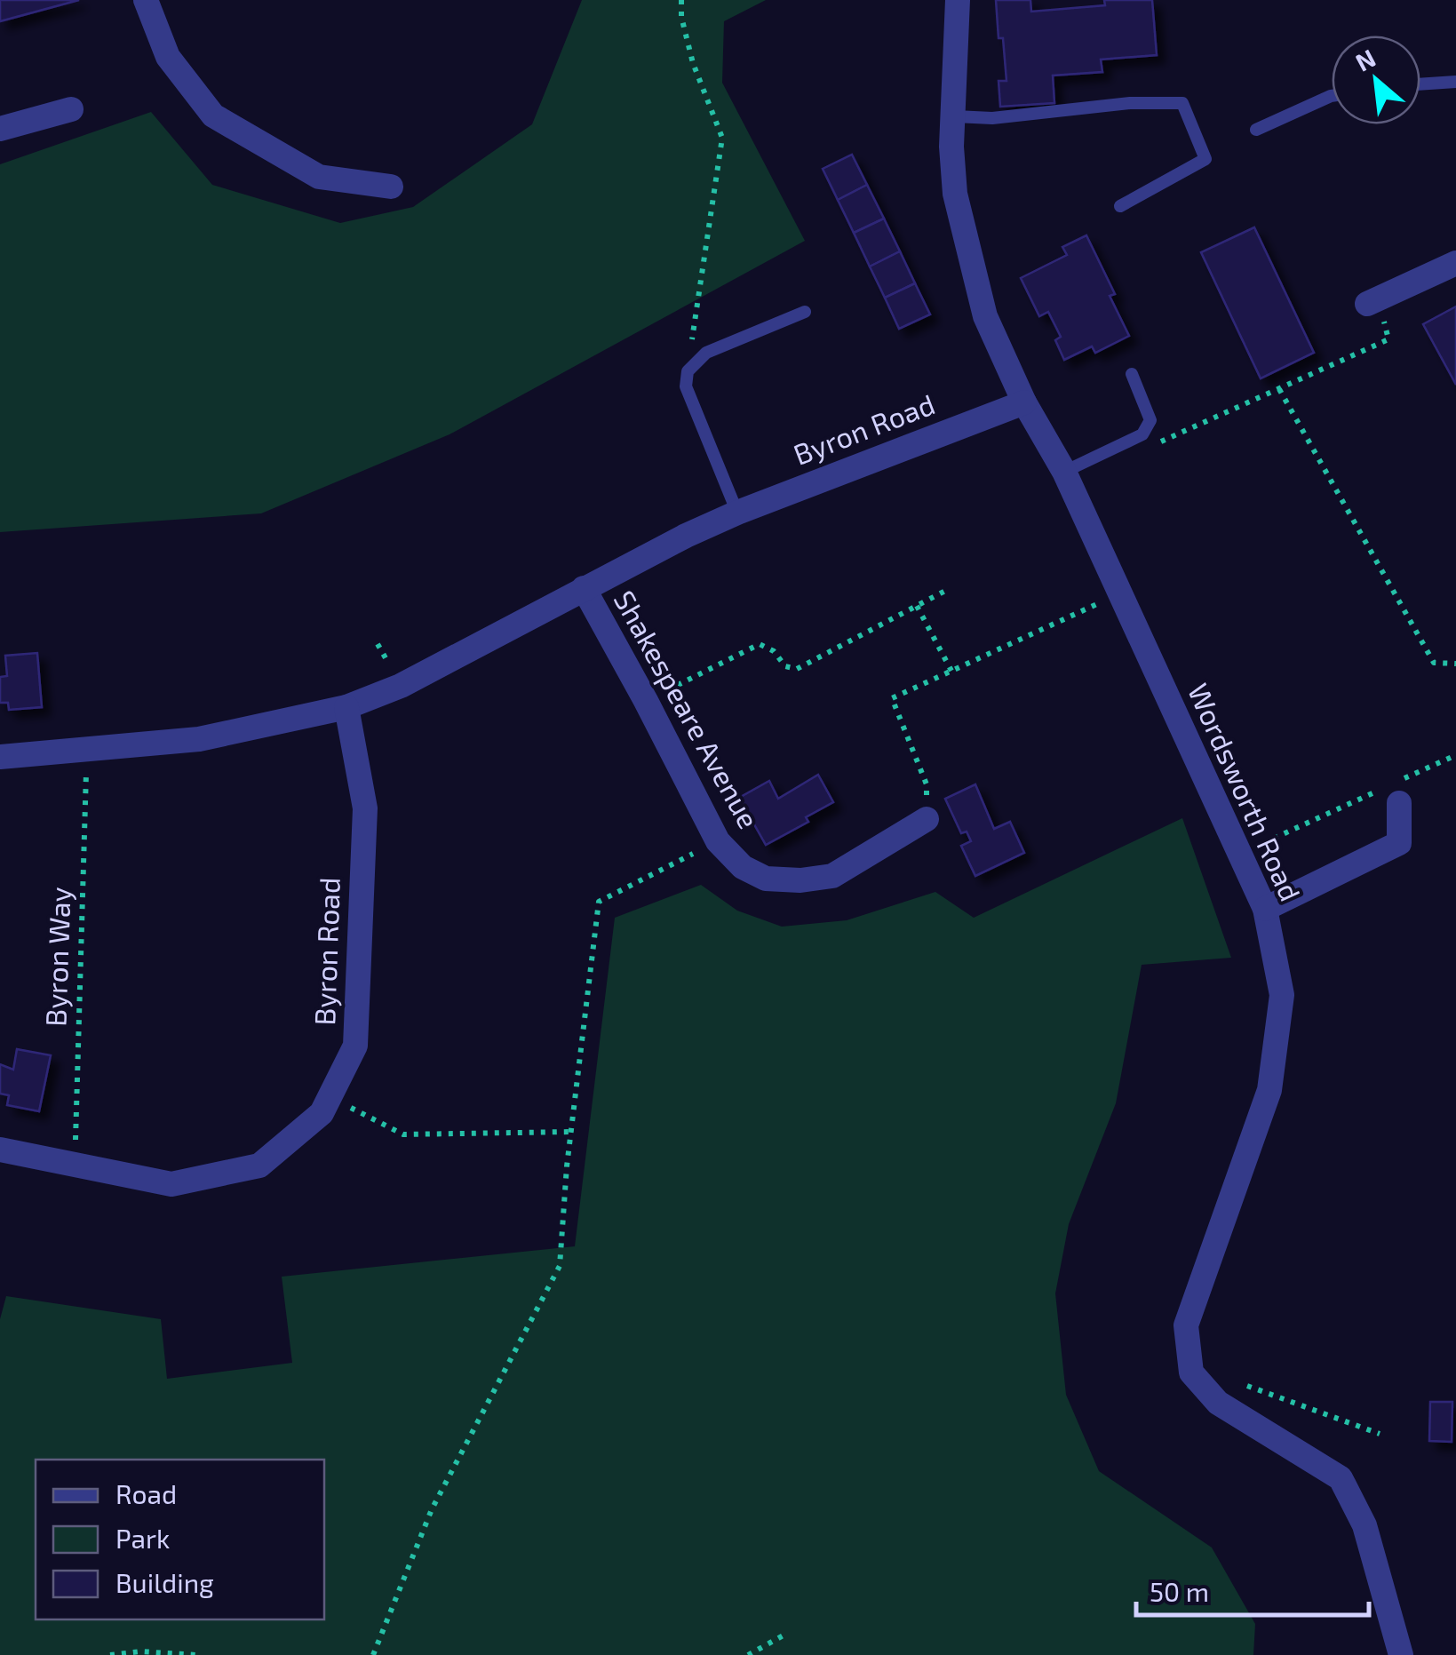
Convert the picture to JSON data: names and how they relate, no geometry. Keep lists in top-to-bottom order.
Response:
{
  "streets": {
    "street": ["Byron Road", "Shakespeare Avenue", "Wordsworth Road"],
    "path": ["Byron Way"]
  },
  "crossings": [
    ["Byron Road", "Shakespeare Avenue"],
    ["Byron Road", "Wordsworth Road"],
    ["Byron Road", "Byron Way"]
  ],
  "legend": ["Road", "Park", "Building"],
  "scale_bar": "50 m",
  "north": "top left"
}
